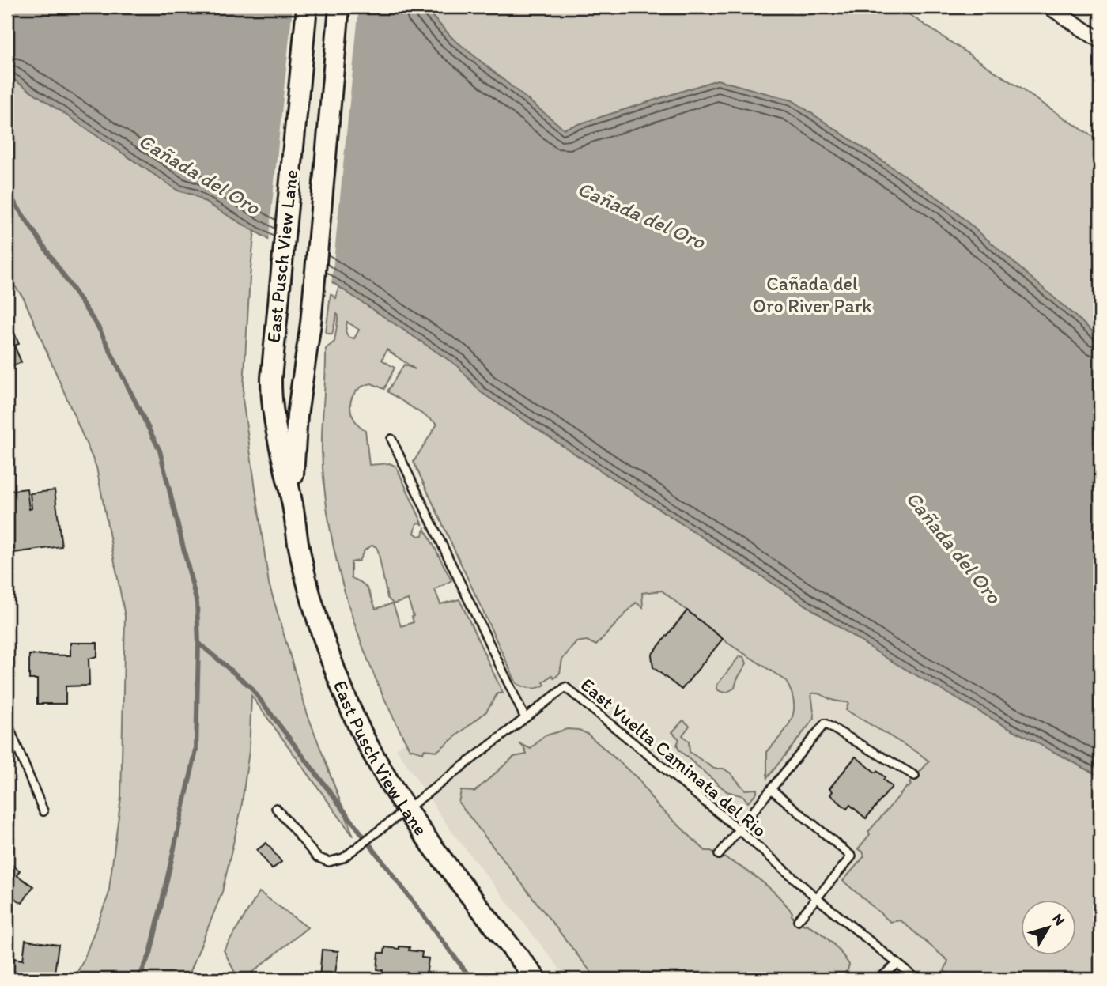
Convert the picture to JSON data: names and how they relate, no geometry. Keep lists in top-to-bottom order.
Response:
{
  "streets": {
    "main road": ["East Pusch View Lane"],
    "lane": ["East Vuelta Caminata del Rio"]
  },
  "crossings": [
    ["East Pusch View Lane", "East Vuelta Caminata del Rio"]
  ],
  "water": ["Cañada del Oro"],
  "parks": ["Cañada del Oro River Park"],
  "north": "top right"
}
